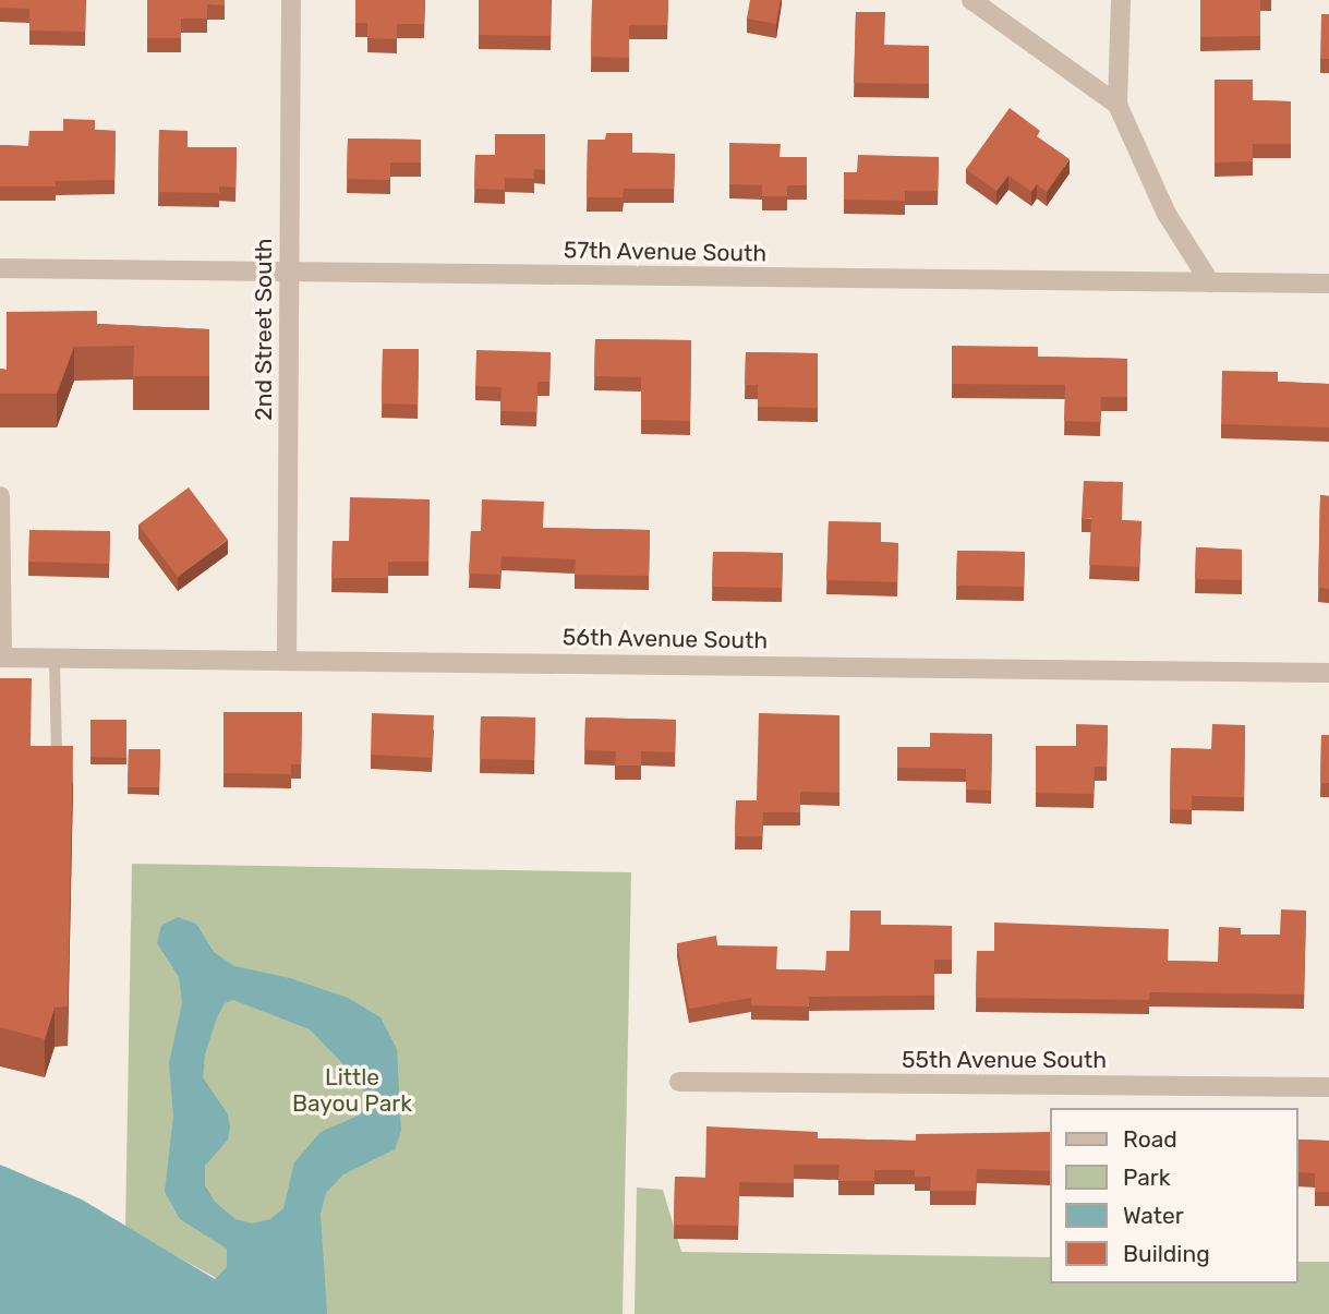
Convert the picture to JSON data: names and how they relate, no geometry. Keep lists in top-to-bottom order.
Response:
{
  "streets": {
    "street": [
      "57th Avenue South",
      "2nd Street South",
      "56th Avenue South",
      "55th Avenue South"
    ]
  },
  "crossings": [
    ["57th Avenue South", "2nd Street South"],
    ["2nd Street South", "56th Avenue South"]
  ],
  "parks": ["Little Bayou Park"],
  "legend": [
    "Road",
    "Park",
    "Water",
    "Building"
  ]
}
